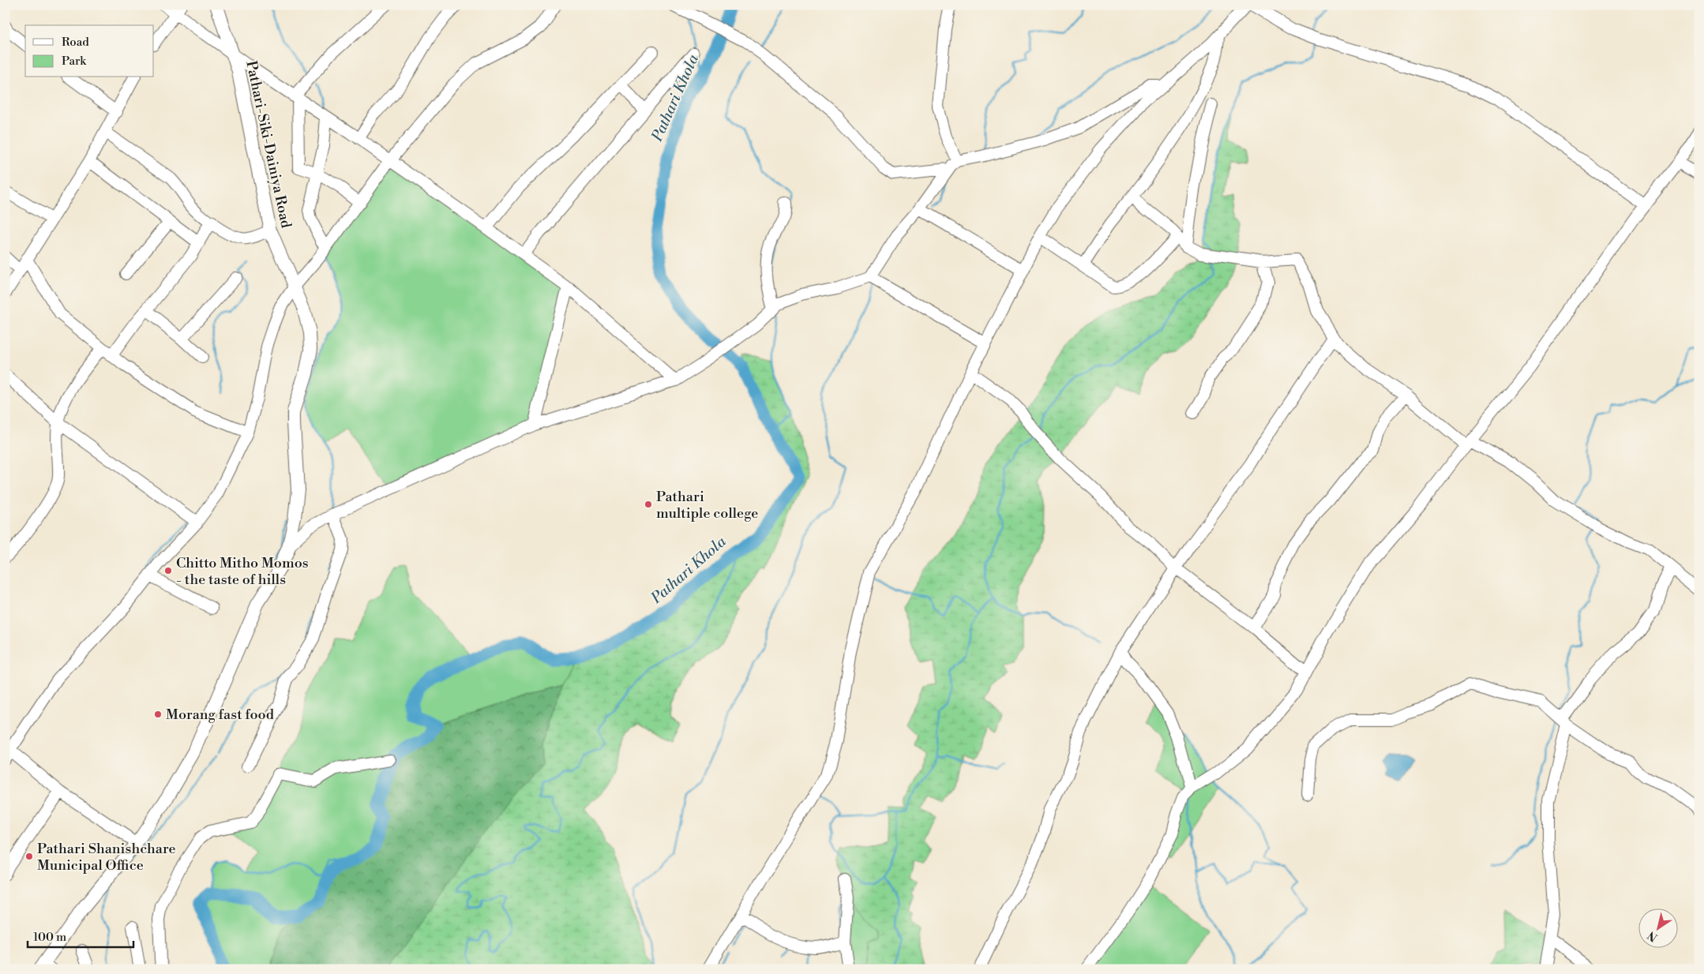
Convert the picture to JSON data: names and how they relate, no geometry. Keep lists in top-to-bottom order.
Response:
{
  "streets": {
    "main road": ["Pathari-Siki-Dainiya Road"]
  },
  "water": ["Pathari Khola"],
  "places": [
    "Pathari multiple college",
    "Chitto Mitho Momos - the taste of hills",
    "Morang fast food",
    "Pathari Shanishchare Municipal Office"
  ],
  "legend": ["Road", "Park"],
  "scale_bar": "100 m",
  "north": "bottom left"
}
